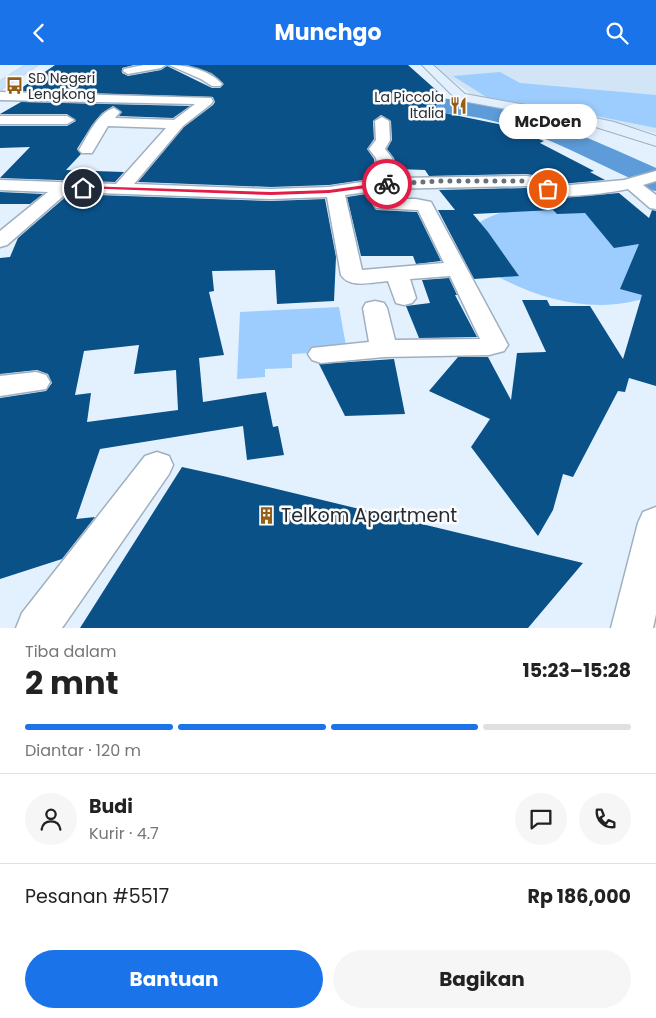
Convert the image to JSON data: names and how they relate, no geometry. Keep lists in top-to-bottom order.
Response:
{
  "places": {
    "bus stop": ["SD Negeri Lengkong"],
    "restaurant": ["La Piccola Italia"],
    "other": ["McDoen"],
    "building": ["Telkom Apartment"]
  },
  "page": {
    "header": "Munchgo",
    "bubble": "McDoen",
    "heading": ["2 mnt", "Tiba dalam", "15:23–15:28"],
    "panel": [
      "Budi",
      "Kurir · 4.7",
      "Pesanan #5517",
      "Rp 186,000"
    ],
    "bar": "Diantar · 120 m",
    "buttons": ["Bantuan", "Bagikan"]
  }
}
